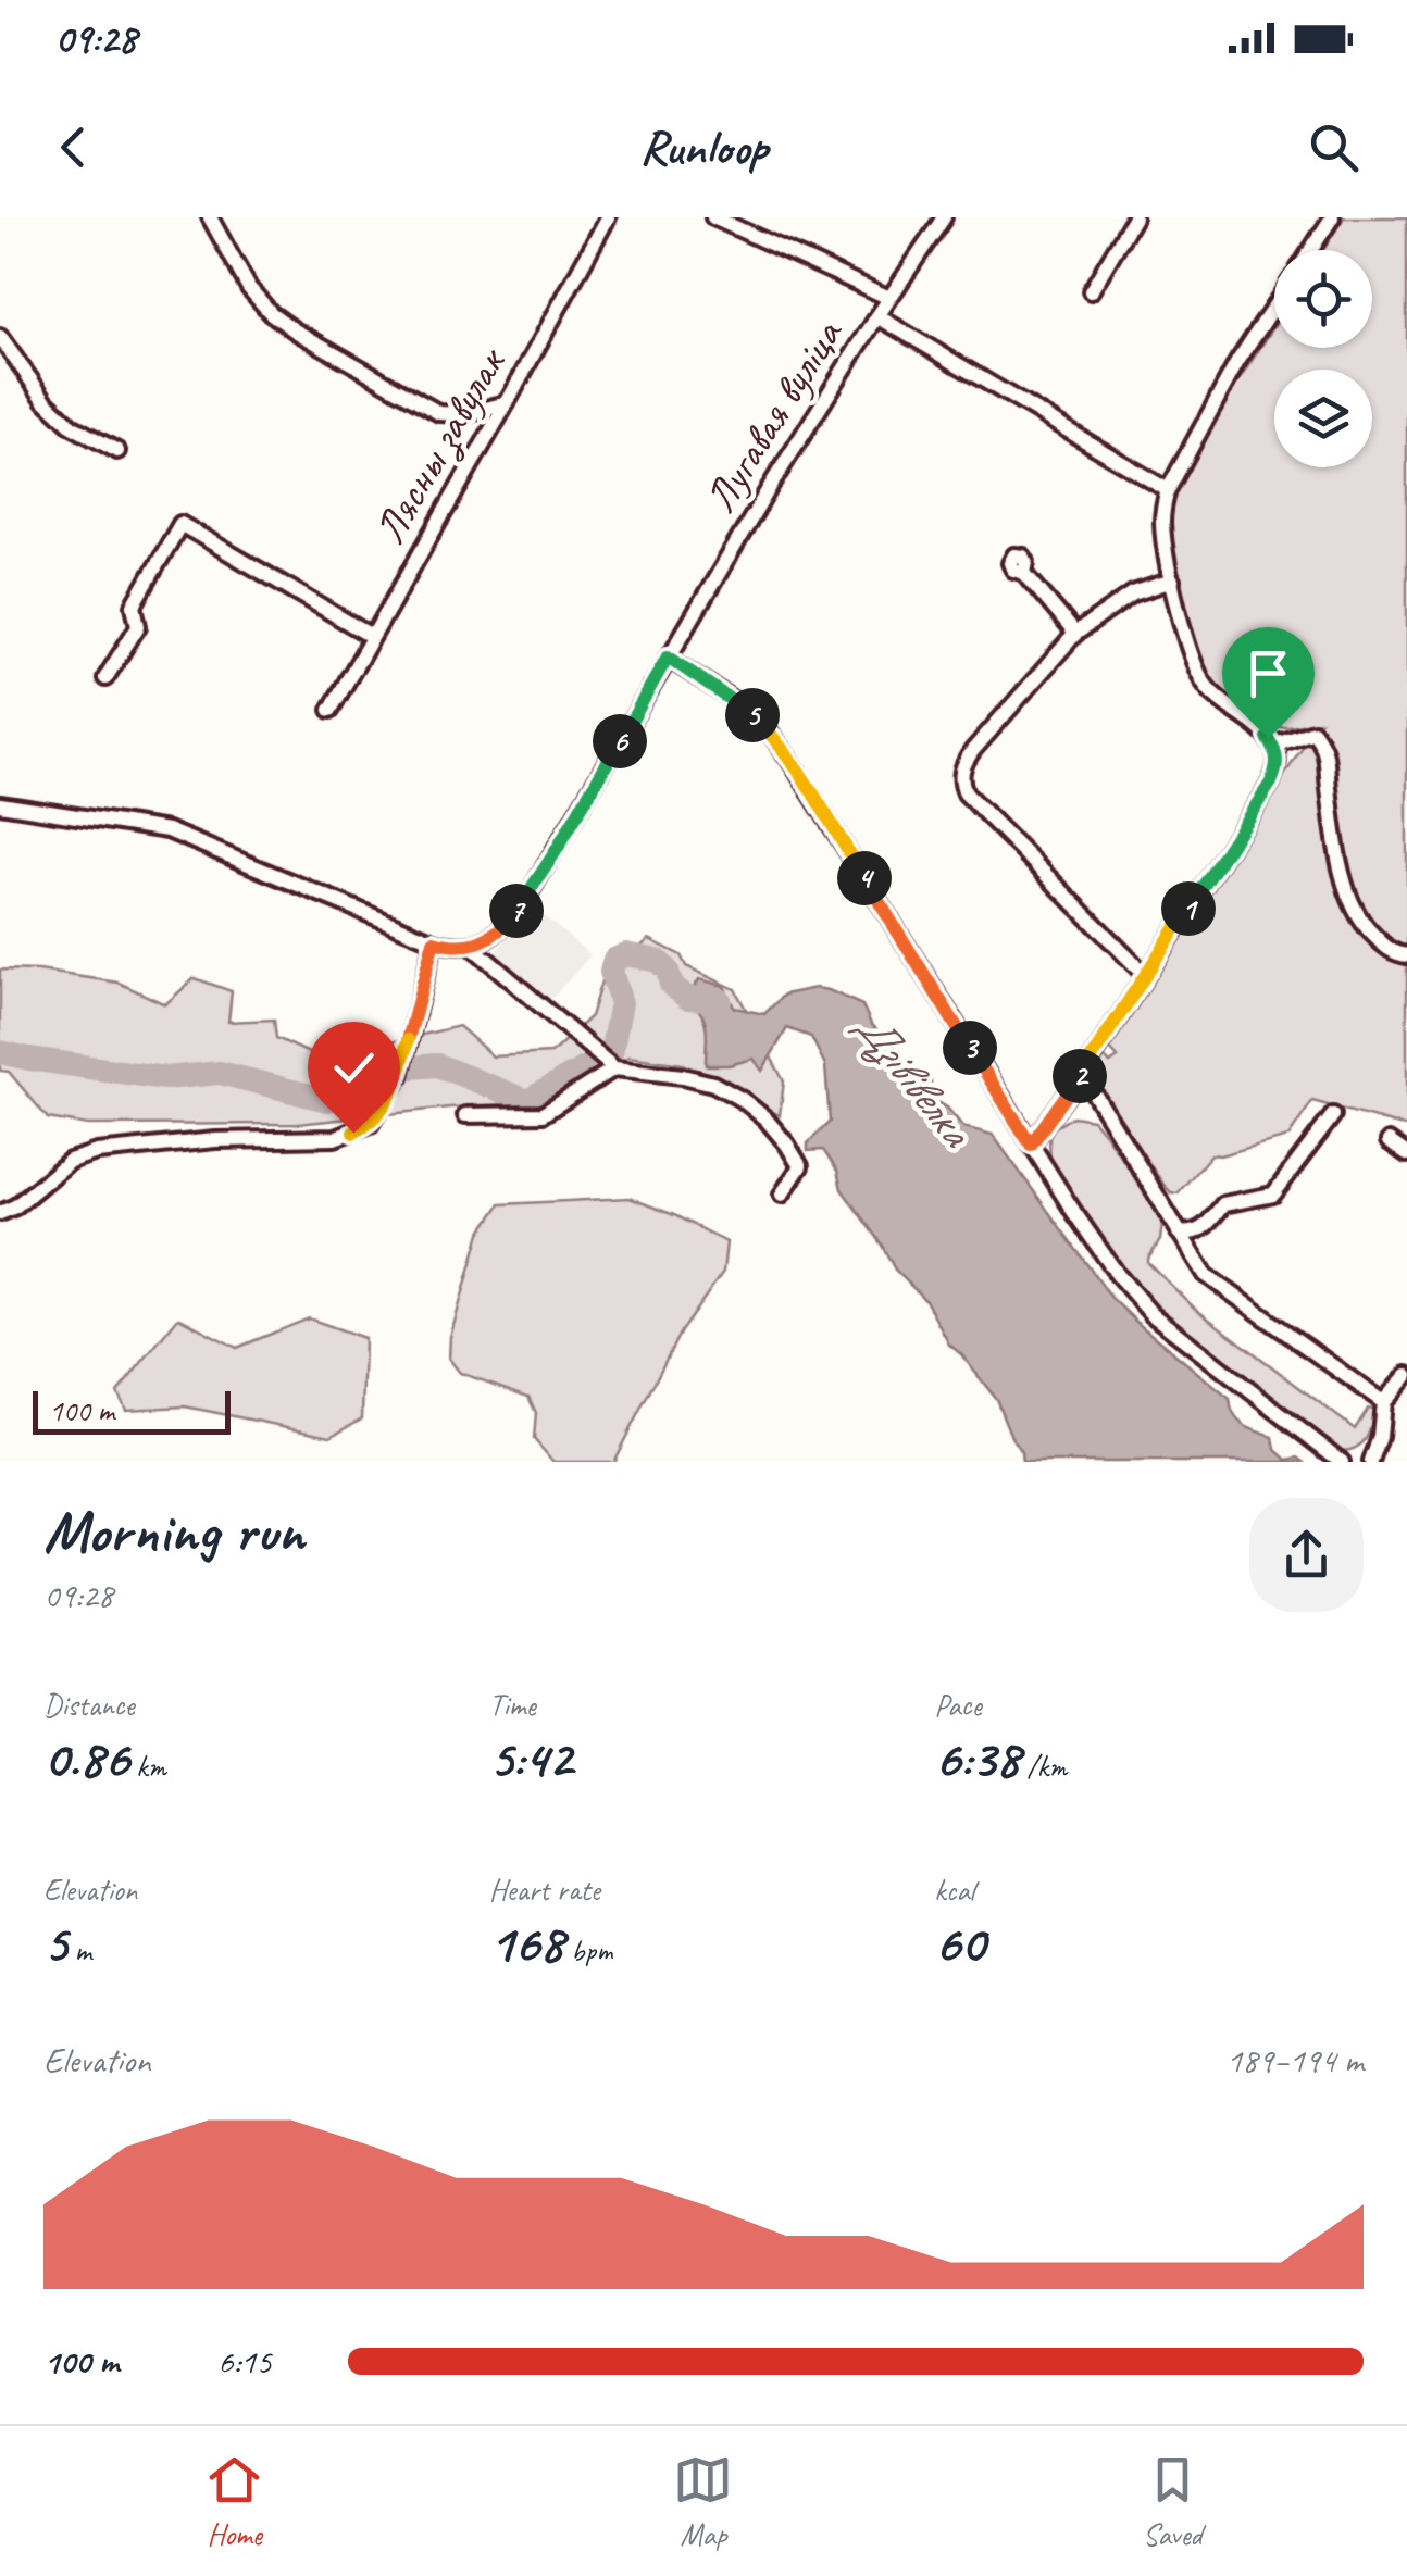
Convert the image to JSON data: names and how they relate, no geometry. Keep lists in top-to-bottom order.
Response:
{
  "streets": {
    "street": ["Лугавая вуліца", "Лясны завулак"]
  },
  "water": ["Дзівівелка"],
  "scale_bar": "100 m",
  "page": {
    "status": "09:28",
    "header": "Runloop",
    "pins": [
      "5",
      "6",
      "4",
      "1",
      "7",
      "3",
      "2"
    ],
    "scale": "100 m",
    "heading": ["Morning run", "09:28"],
    "stats": [
      ["Distance", "0.86 km"],
      ["Time", "5:42"],
      ["Pace", "6:38 /km"],
      ["Elevation", "5 m"],
      ["Heart rate", "168 bpm"],
      ["kcal", "60"]
    ],
    "chart": ["Elevation", "189–194 m"],
    "list": [
      {
        "name": "100 m",
        "note": "6:15"
      }
    ],
    "tabs": ["Home", "Map", "Saved"]
  }
}
